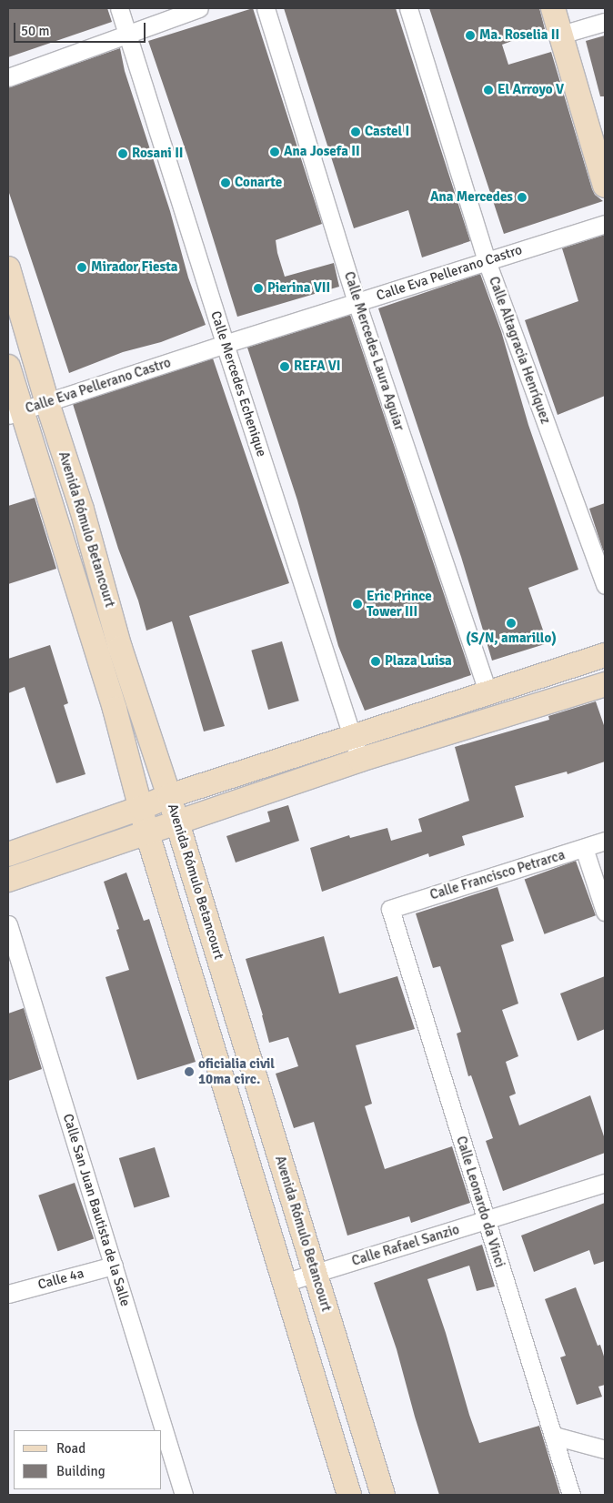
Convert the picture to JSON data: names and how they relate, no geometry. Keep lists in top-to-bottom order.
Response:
{
  "streets": {
    "main road": ["Avenida Rómulo Betancourt"],
    "street": [
      "Calle Eva Pellerano Castro",
      "Calle Altagracia Henríquez",
      "Calle Mercedes Laura Aguiar",
      "Calle Mercedes Echenique",
      "Calle Francisco Petrarca",
      "Calle Leonardo da Vinci",
      "Calle San Juan Bautista de la Salle",
      "Calle Rafael Sanzio",
      "Calle 4a"
    ]
  },
  "crossings": [
    ["Calle Eva Pellerano Castro", "Calle Altagracia Henríquez"],
    ["Calle Eva Pellerano Castro", "Calle Mercedes Laura Aguiar"],
    ["Calle Eva Pellerano Castro", "Calle Mercedes Echenique"],
    ["Calle Eva Pellerano Castro", "Avenida Rómulo Betancourt"],
    ["Avenida Rómulo Betancourt", "Calle Rafael Sanzio"],
    ["Calle Francisco Petrarca", "Calle Leonardo da Vinci"],
    ["Calle Leonardo da Vinci", "Calle Rafael Sanzio"],
    ["Calle San Juan Bautista de la Salle", "Calle 4a"]
  ],
  "places": [
    "Ma. Roselia II",
    "El Arroyo V",
    "Castel I",
    "Ana Josefa II",
    "Rosani II",
    "Conarte",
    "Ana Mercedes",
    "Mirador Fiesta",
    "Pierina VII",
    "REFA VI",
    "Eric Prince Tower III",
    "(S/N, amarillo)",
    "Plaza Luisa",
    "oficialia civil 10ma circ."
  ],
  "legend": ["Road", "Building"],
  "scale_bar": "50 m"
}
